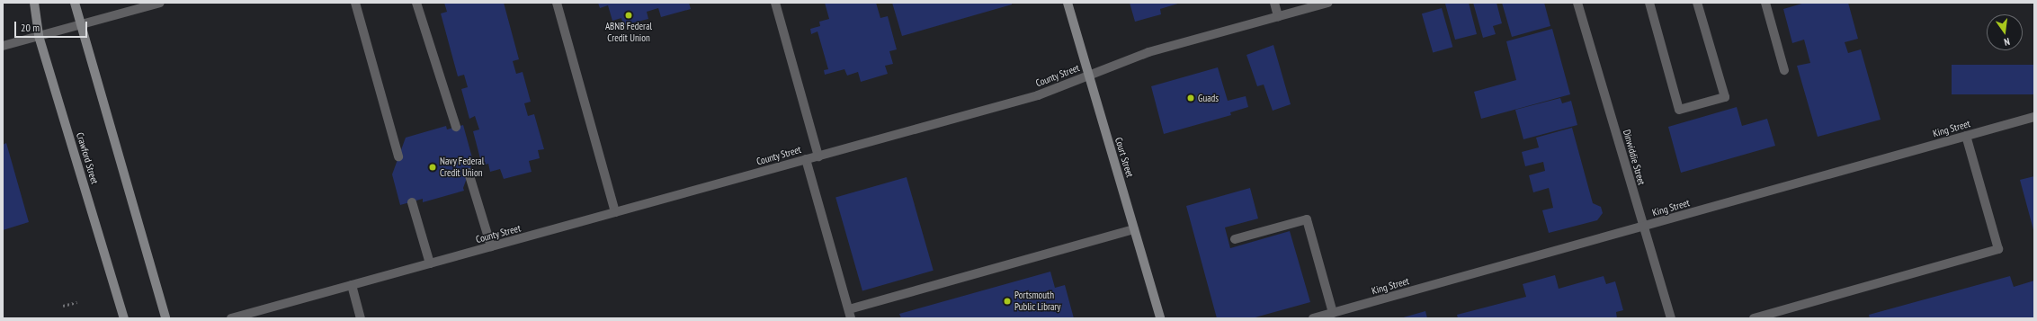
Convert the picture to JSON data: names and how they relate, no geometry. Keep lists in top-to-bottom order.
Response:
{
  "streets": {
    "main road": ["Court Street", "Crawford Street"],
    "street": ["County Street", "King Street", "Dinwiddie Street"]
  },
  "crossings": [
    ["County Street", "Court Street"],
    ["King Street", "Dinwiddie Street"]
  ],
  "places": [
    "ABNB Federal Credit Union",
    "Guads",
    "Navy Federal Credit Union",
    "Portsmouth Public Library"
  ],
  "scale_bar": "20 m",
  "north": "bottom"
}
